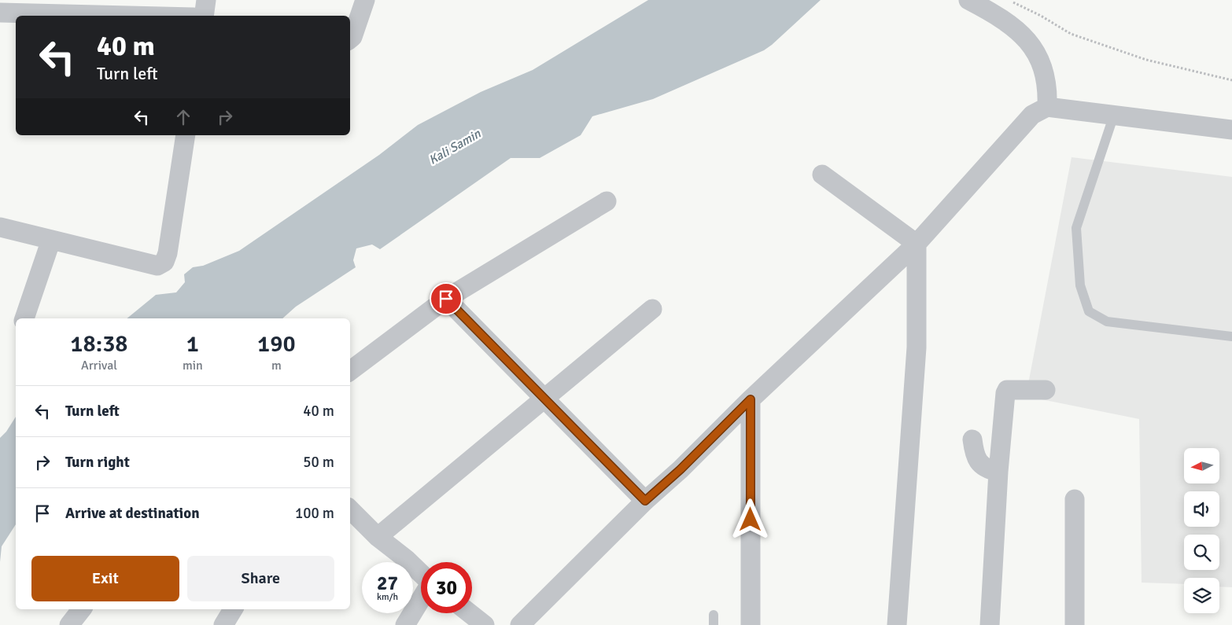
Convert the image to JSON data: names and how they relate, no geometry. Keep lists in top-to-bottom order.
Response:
{
  "water": ["Kali Samin"],
  "north": "left",
  "page": {
    "turn": ["40 m", "Turn left"],
    "eta": [
      "18:38",
      "Arrival",
      "1",
      "min",
      "190",
      "m"
    ],
    "list": [
      {
        "name": "Turn left",
        "value": "40 m"
      },
      {
        "name": "Turn right",
        "value": "50 m"
      },
      {
        "name": "Arrive at destination",
        "value": "100 m"
      }
    ],
    "buttons": ["Exit", "Share"],
    "speed": "27 km/h",
    "limit": "30"
  }
}
